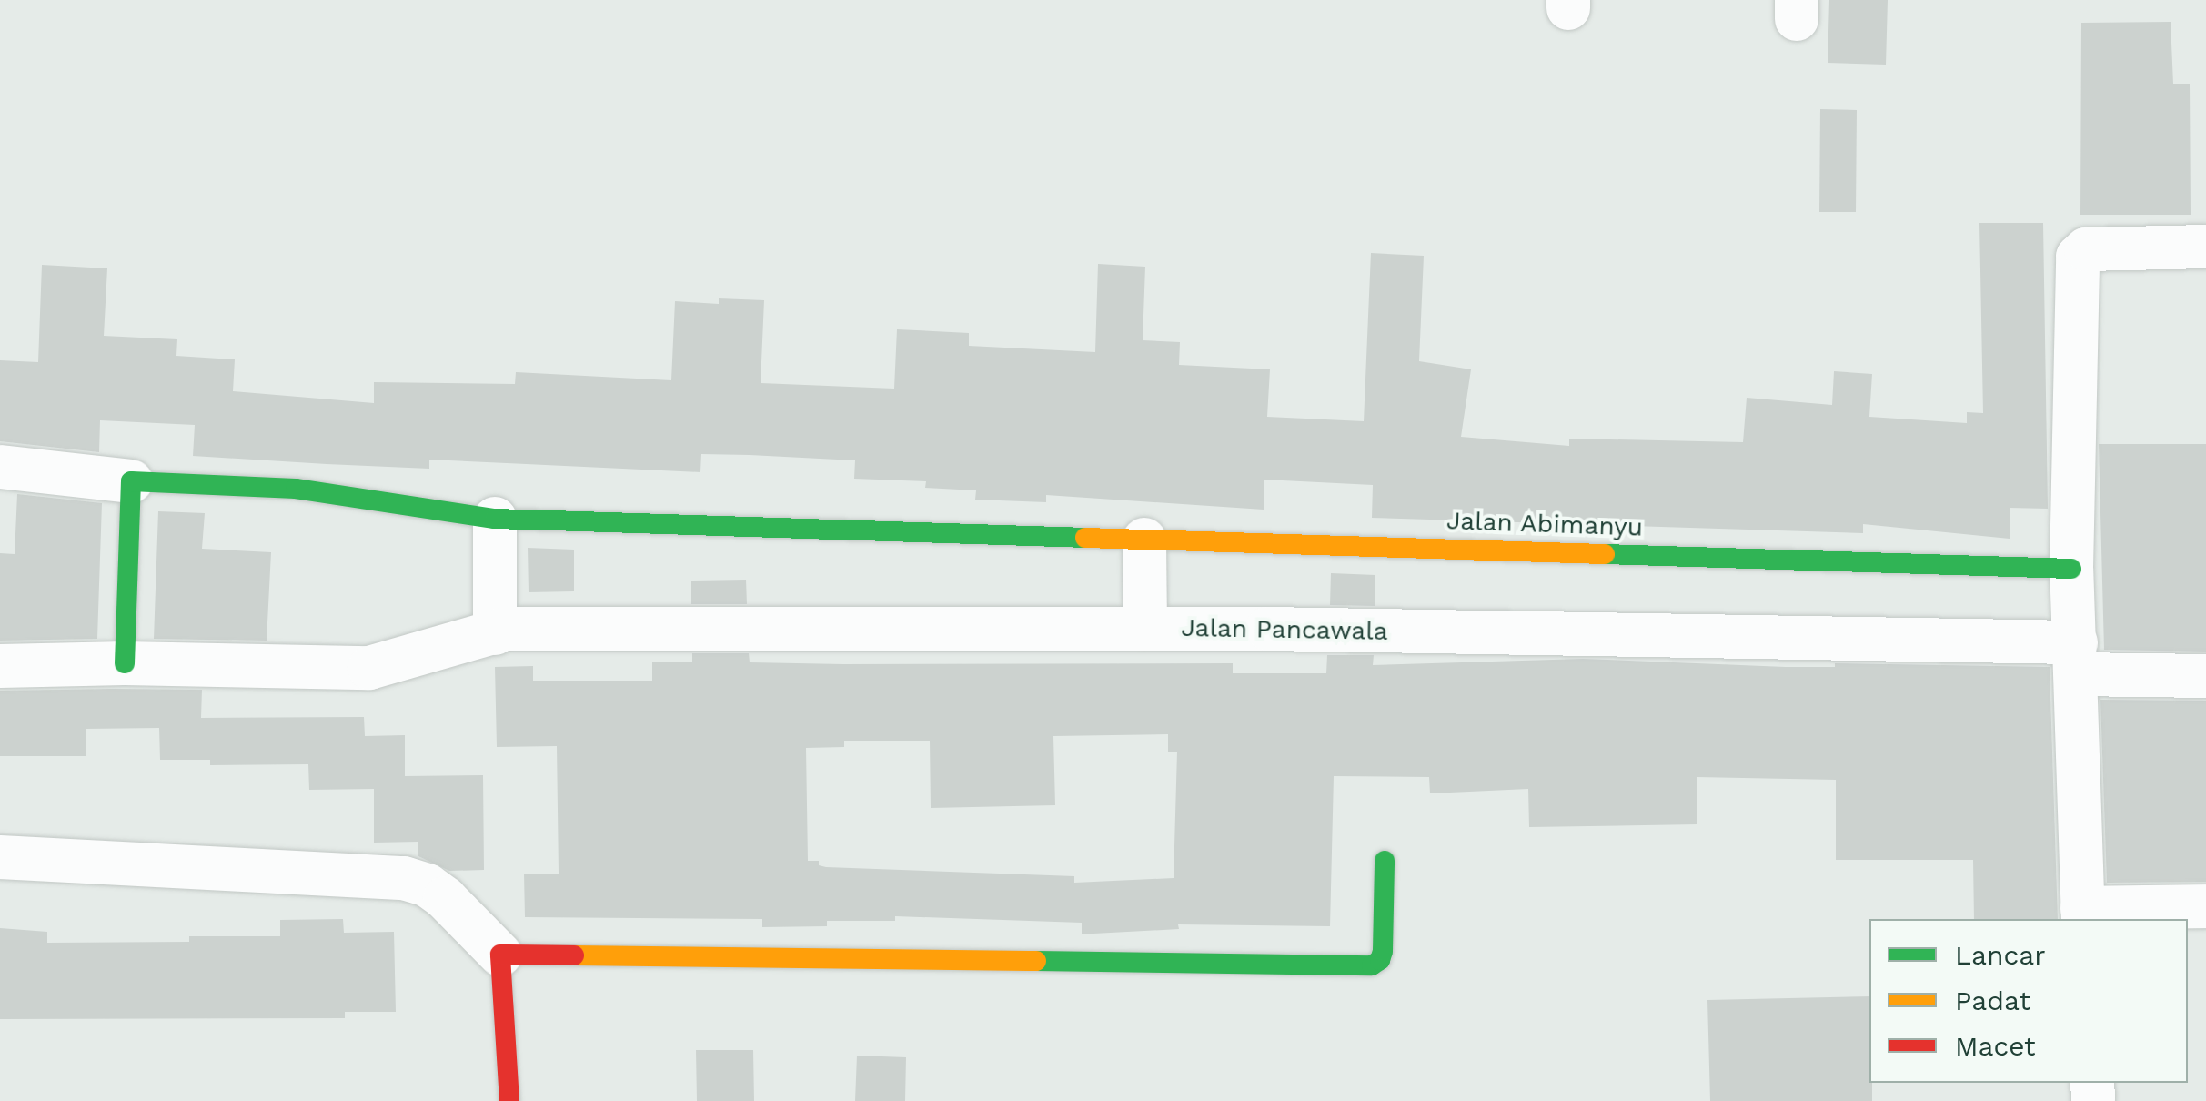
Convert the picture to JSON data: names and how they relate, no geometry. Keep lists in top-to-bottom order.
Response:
{
  "streets": {
    "street": ["Jalan Abimanyu", "Jalan Pancawala"]
  },
  "legend": ["Lancar", "Padat", "Macet"]
}
